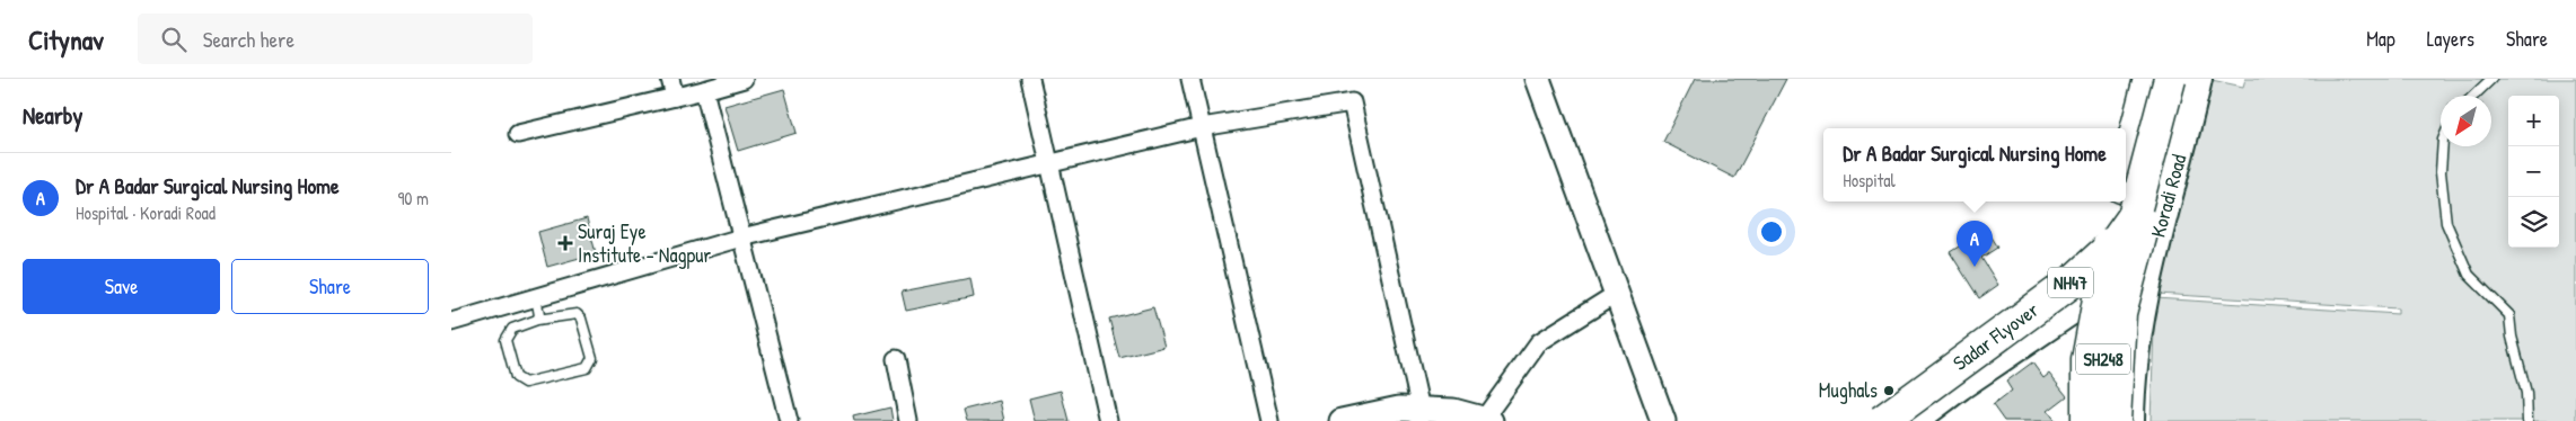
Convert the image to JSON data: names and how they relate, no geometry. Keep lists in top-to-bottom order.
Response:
{
  "streets": {
    "highway": ["NH47", "Sadar Flyover"],
    "main road": ["Koradi Road", "SH248"]
  },
  "crossings": [
    ["Koradi Road", "Sadar Flyover"]
  ],
  "places": {
    "health": ["Suraj Eye Institute - Nagpur"],
    "other": ["Mughals"]
  },
  "north": "bottom left",
  "page": {
    "header": "Citynav",
    "search": "Search here",
    "nav": ["Map", "Layers", "Share"],
    "heading": "Nearby",
    "map_buttons": ["+", "−"],
    "popup": ["Dr A Badar Surgical Nursing Home", "Hospital"],
    "list": [
      {
        "mark": "A",
        "name": "Dr A Badar Surgical Nursing Home",
        "note": "Hospital · Koradi Road",
        "value": "90 m"
      }
    ],
    "pins": "A",
    "buttons": ["Save", "Share"]
  }
}
